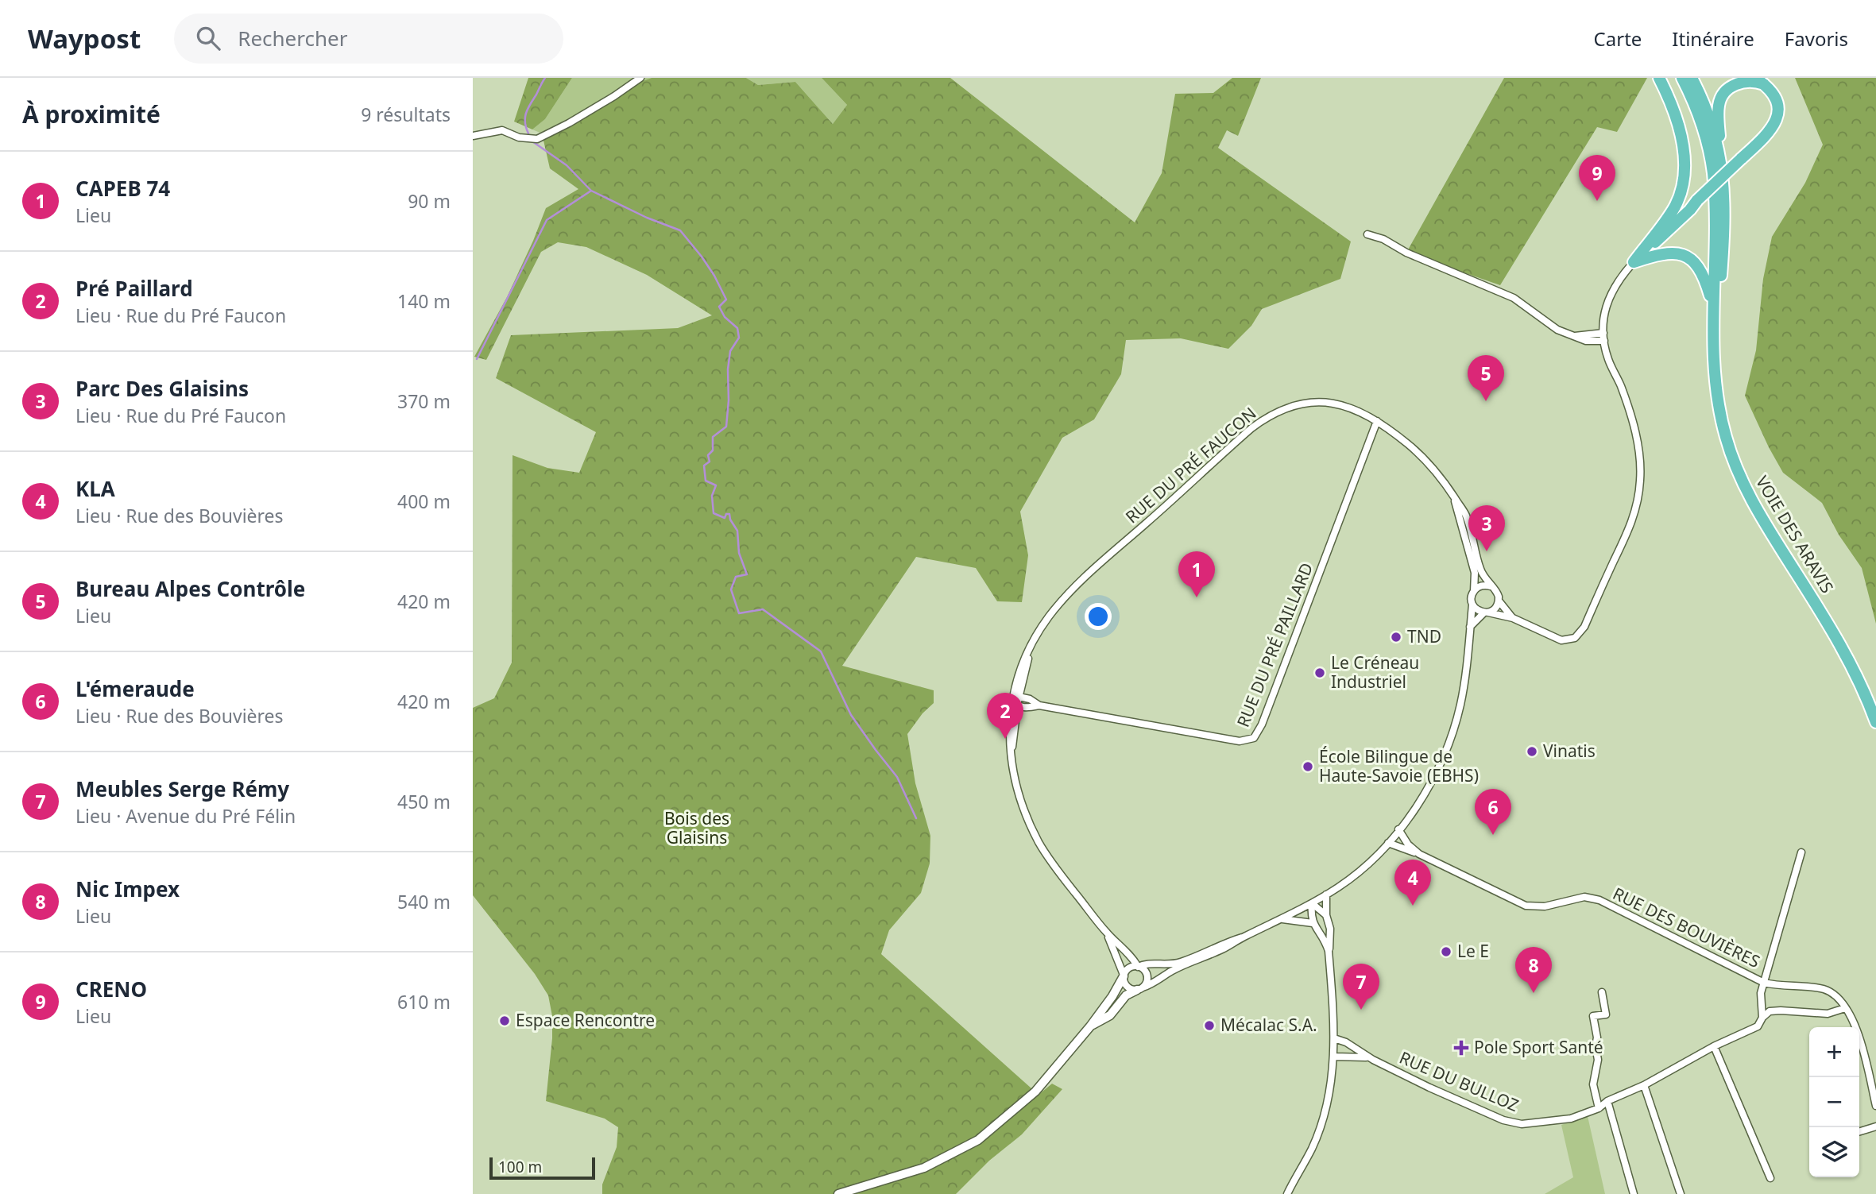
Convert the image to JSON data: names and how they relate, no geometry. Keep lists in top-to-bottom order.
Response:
{
  "streets": {
    "highway": ["VOIE DES ARAVIS"],
    "street": [
      "RUE DU PRÉ FAUCON",
      "RUE DU PRÉ PAILLARD",
      "RUE DES BOUVIÈRES",
      "RUE DU BULLOZ"
    ]
  },
  "crossings": [
    ["RUE DU PRÉ FAUCON", "RUE DU PRÉ PAILLARD"],
    ["RUE DES BOUVIÈRES", "RUE DU BULLOZ"]
  ],
  "parks": ["Bois des Glaisins"],
  "places": {
    "other": [
      "TND",
      "Le Créneau Industriel",
      "Vinatis",
      "École Bilingue de Haute-Savoie (EBHS)",
      "Le E",
      "Espace Rencontre",
      "Mécalac S.A."
    ],
    "health": ["Pole Sport Santé"]
  },
  "scale_bar": "100 m",
  "page": {
    "header": "Waypost",
    "search": "Rechercher",
    "nav": ["Carte", "Itinéraire", "Favoris"],
    "heading": ["À proximité", "9 résultats"],
    "list": [
      {
        "mark": "1",
        "name": "CAPEB 74",
        "note": "Lieu",
        "value": "90 m"
      },
      {
        "mark": "2",
        "name": "Pré Paillard",
        "note": "Lieu · Rue du Pré Faucon",
        "value": "140 m"
      },
      {
        "mark": "3",
        "name": "Parc Des Glaisins",
        "note": "Lieu · Rue du Pré Faucon",
        "value": "370 m"
      },
      {
        "mark": "4",
        "name": "KLA",
        "note": "Lieu · Rue des Bouvières",
        "value": "400 m"
      },
      {
        "mark": "5",
        "name": "Bureau Alpes Contrôle",
        "note": "Lieu",
        "value": "420 m"
      },
      {
        "mark": "6",
        "name": "L'émeraude",
        "note": "Lieu · Rue des Bouvières",
        "value": "420 m"
      },
      {
        "mark": "7",
        "name": "Meubles Serge Rémy",
        "note": "Lieu · Avenue du Pré Félin",
        "value": "450 m"
      },
      {
        "mark": "8",
        "name": "Nic Impex",
        "note": "Lieu",
        "value": "540 m"
      },
      {
        "mark": "9",
        "name": "CRENO",
        "note": "Lieu",
        "value": "610 m"
      }
    ],
    "pins": [
      "9",
      "5",
      "3",
      "1",
      "2",
      "6",
      "4",
      "8",
      "7"
    ],
    "map_buttons": ["+", "−"],
    "scale": "100 m"
  }
}
